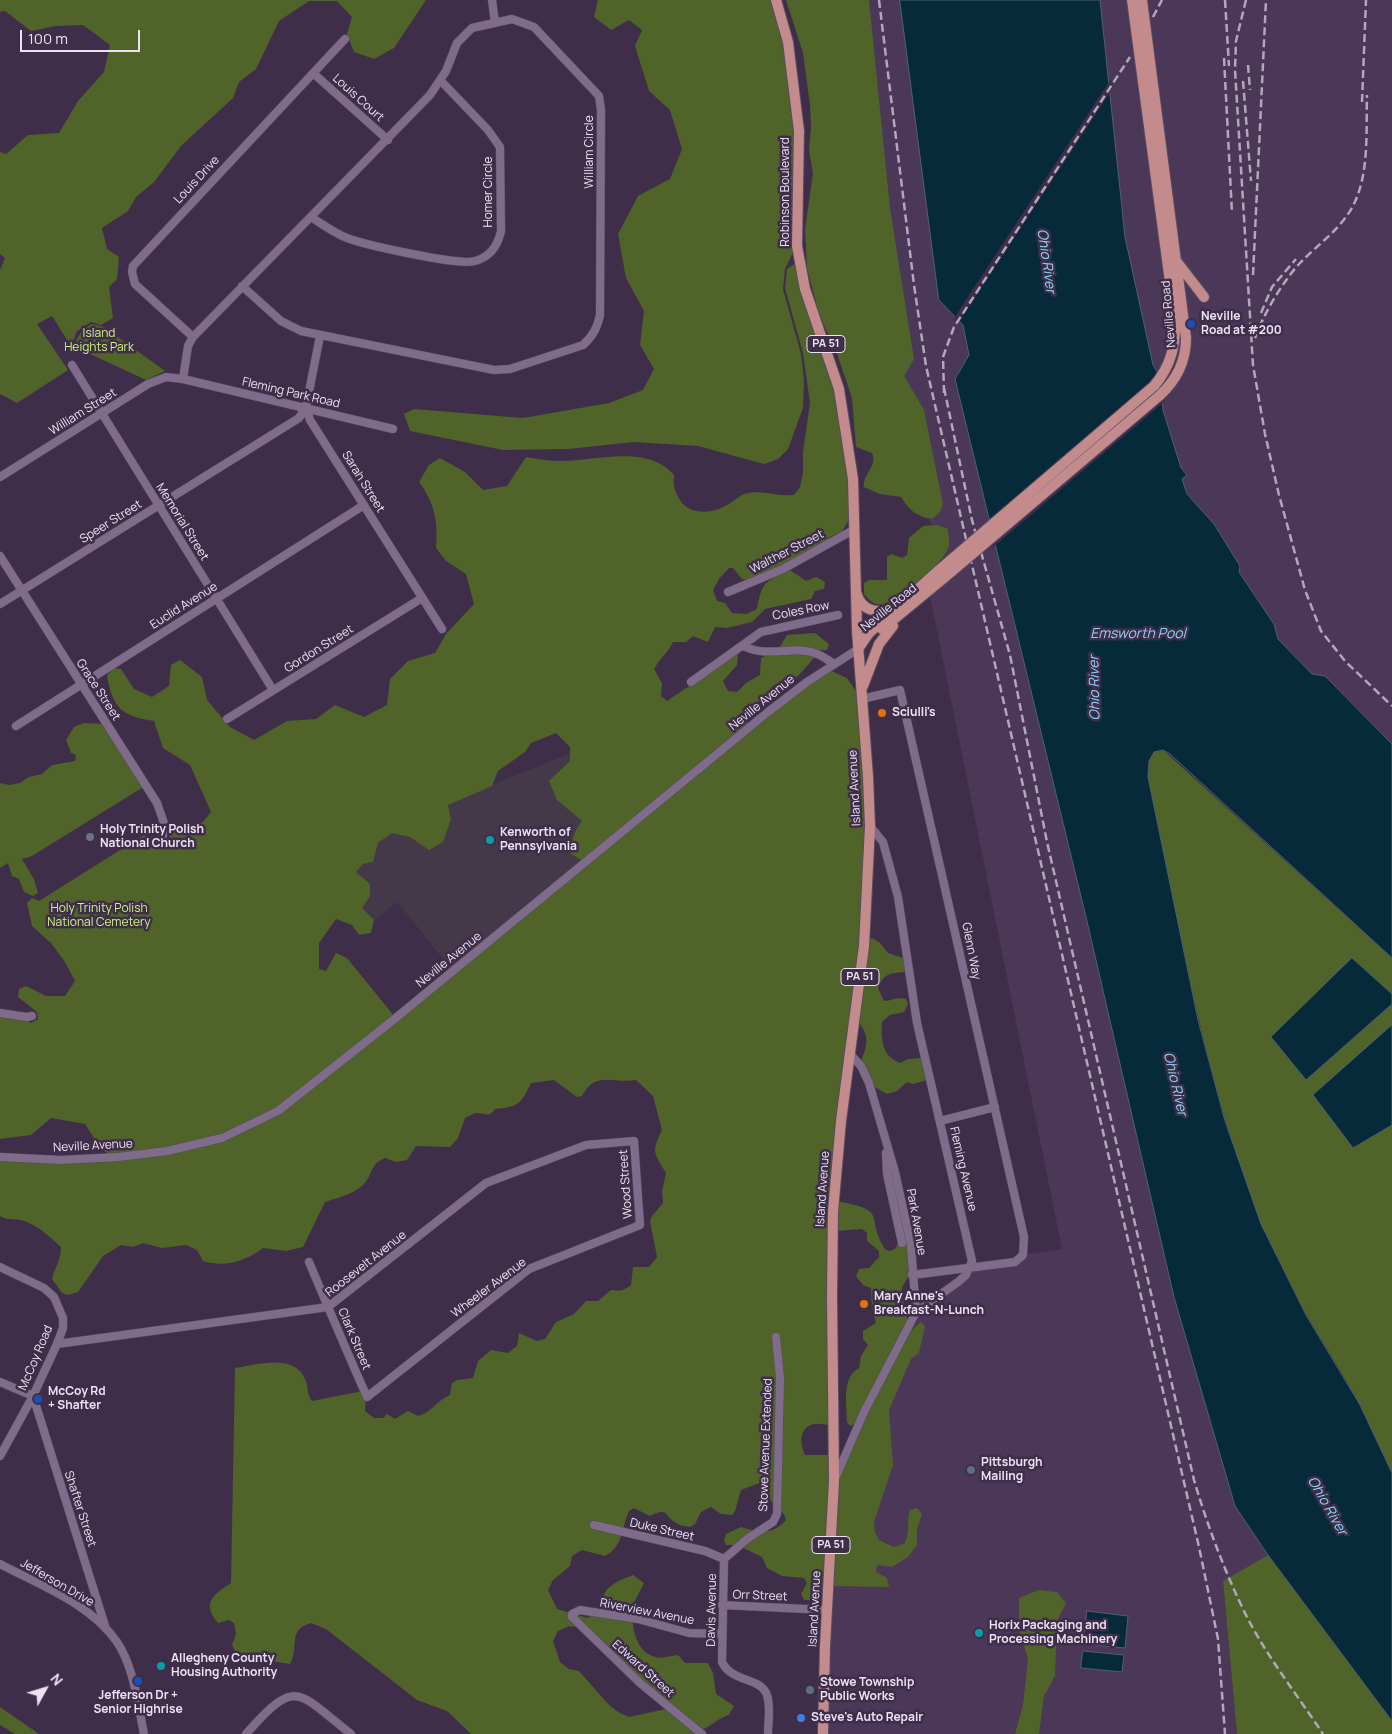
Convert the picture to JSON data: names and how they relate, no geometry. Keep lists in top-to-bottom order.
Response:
{
  "streets": {
    "main road": [
      "Robinson Boulevard",
      "Neville Road",
      "PA 51",
      "Island Avenue"
    ],
    "street": [
      "Louis Court",
      "William Circle",
      "Louis Drive",
      "Homer Circle",
      "Fleming Park Road",
      "William Street",
      "Sarah Street",
      "Speer Street",
      "Memorial Street",
      "Walther Street",
      "Euclid Avenue",
      "Coles Row",
      "Gordon Street",
      "Grace Street",
      "Neville Avenue",
      "Glenn Way",
      "Fleming Avenue",
      "Wood Street",
      "Park Avenue",
      "Roosevelt Avenue",
      "Wheeler Avenue",
      "Clark Street",
      "McCoy Road",
      "Stowe Avenue Extended",
      "Shafter Street",
      "Duke Street",
      "Jefferson Drive",
      "Orr Street",
      "Davis Avenue",
      "Riverview Avenue",
      "Edward Street"
    ]
  },
  "crossings": [
    ["Louis Court", "William Circle"],
    ["Louis Court", "Louis Drive"],
    ["William Circle", "Louis Drive"],
    ["William Circle", "Homer Circle"],
    ["William Circle", "Fleming Park Road"],
    ["William Circle", "William Street"],
    ["Robinson Boulevard", "Neville Road"],
    ["Robinson Boulevard", "Walther Street"],
    ["Robinson Boulevard", "Neville Avenue"],
    ["Robinson Boulevard", "Island Avenue"],
    ["Neville Road", "Neville Avenue"],
    ["Neville Road", "Island Avenue"],
    ["Fleming Park Road", "William Street"],
    ["Fleming Park Road", "Sarah Street"],
    ["Fleming Park Road", "Speer Street"],
    ["William Street", "Memorial Street"],
    ["Sarah Street", "Speer Street"],
    ["Sarah Street", "Euclid Avenue"],
    ["Sarah Street", "Gordon Street"],
    ["Speer Street", "Memorial Street"],
    ["Speer Street", "Grace Street"],
    ["Memorial Street", "Euclid Avenue"],
    ["Memorial Street", "Gordon Street"],
    ["Euclid Avenue", "Grace Street"],
    ["Neville Avenue", "Island Avenue"],
    ["Island Avenue", "Glenn Way"],
    ["Island Avenue", "Fleming Avenue"],
    ["Island Avenue", "Park Avenue"],
    ["Island Avenue", "Orr Street"],
    ["Glenn Way", "Fleming Avenue"],
    ["Wood Street", "Roosevelt Avenue"],
    ["Wood Street", "Wheeler Avenue"],
    ["Roosevelt Avenue", "Clark Street"],
    ["Roosevelt Avenue", "McCoy Road"],
    ["Wheeler Avenue", "Clark Street"],
    ["McCoy Road", "Shafter Street"],
    ["Stowe Avenue Extended", "Duke Street"],
    ["Stowe Avenue Extended", "Davis Avenue"],
    ["Shafter Street", "Jefferson Drive"],
    ["Duke Street", "Davis Avenue"],
    ["Orr Street", "Davis Avenue"],
    ["Davis Avenue", "Riverview Avenue"],
    ["Riverview Avenue", "Edward Street"]
  ],
  "water": ["Ohio River", "Emsworth Pool"],
  "parks": ["Island Heights Park", "Holy Trinity Polish National Cemetery"],
  "places": [
    "Neville Road at #200",
    "Sciulli's",
    "Holy Trinity Polish National Church",
    "Kenworth of Pennsylvania",
    "Mary Anne's Breakfast-N-Lunch",
    "McCoy Rd + Shafter",
    "Pittsburgh Mailing",
    "Horix Packaging and Processing Machinery",
    "Allegheny County Housing Authority",
    "Jefferson Dr + Senior Highrise",
    "Stowe Township Public Works",
    "Steve's Auto Repair"
  ],
  "scale_bar": "100 m",
  "north": "top right"
}
